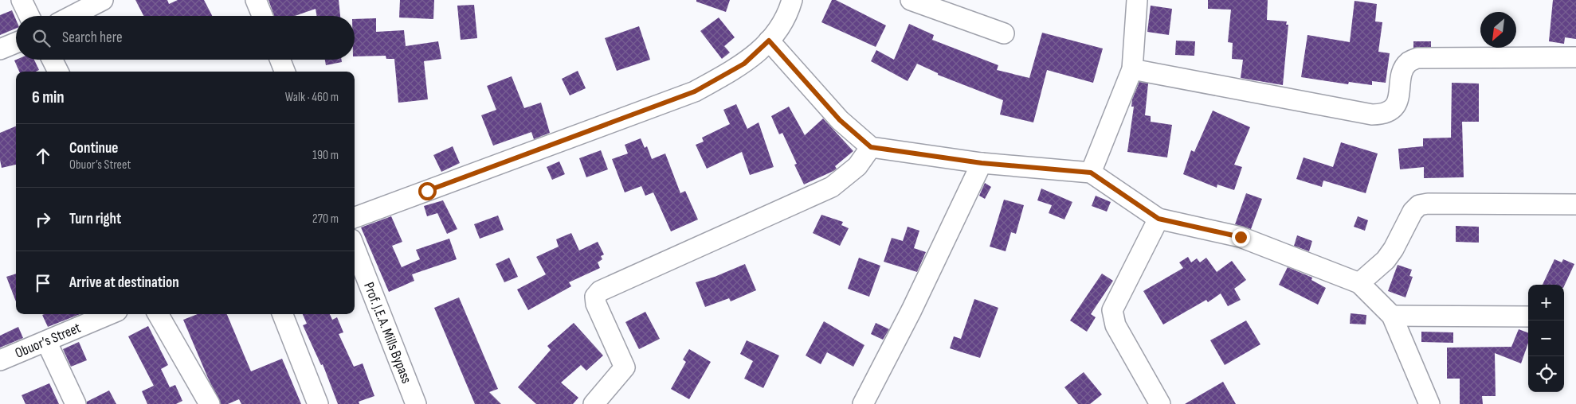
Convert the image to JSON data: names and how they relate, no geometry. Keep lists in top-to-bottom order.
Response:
{
  "streets": {
    "street": ["Prof. J.E.A. Mills Bypass", "Obuor’s Street"]
  },
  "north": "bottom left",
  "page": {
    "search": "Search here",
    "heading": ["6 min", "Walk · 460 m"],
    "list": [
      ["Continue", "Obuor’s Street", "190 m"],
      ["Turn right", "270 m"],
      "Arrive at destination"
    ],
    "map_buttons": ["+", "−"]
  }
}
